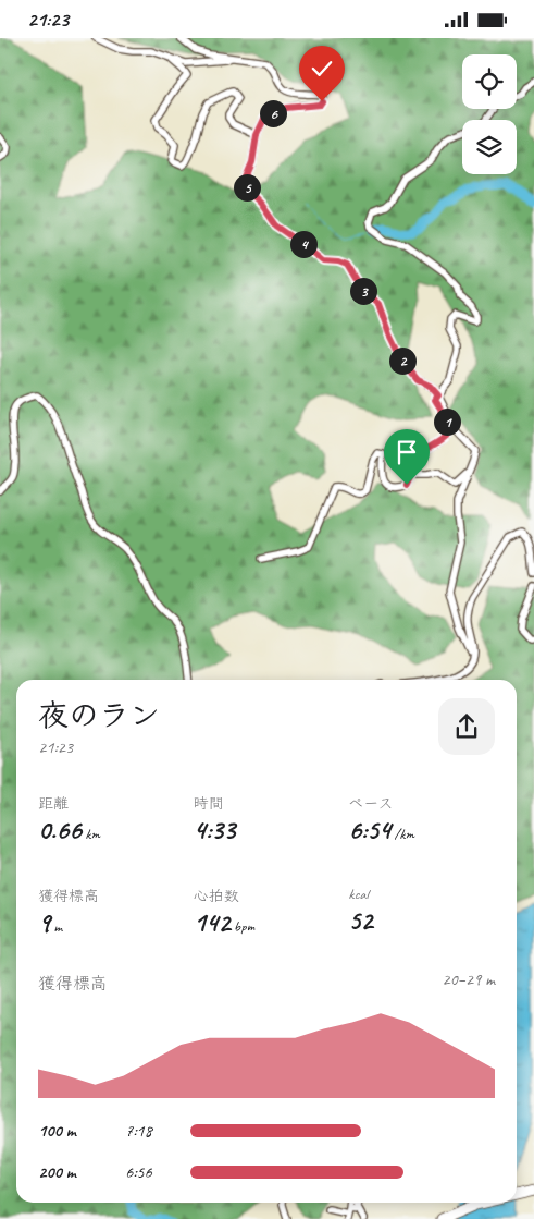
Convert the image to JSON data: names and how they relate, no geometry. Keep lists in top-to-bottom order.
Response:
{
  "page": {
    "status": "21:23",
    "pins": [
      "6",
      "5",
      "4",
      "3",
      "2",
      "1"
    ],
    "heading": ["夜のラン", "21:23"],
    "stats": [
      ["距離", "0.66 km"],
      ["時間", "4:33"],
      ["ペース", "6:54 /km"],
      ["獲得標高", "9 m"],
      ["心拍数", "142 bpm"],
      ["kcal", "52"]
    ],
    "chart": ["獲得標高", "20–29 m"],
    "list": [
      {
        "name": "100 m",
        "note": "7:18"
      },
      {
        "name": "200 m",
        "note": "6:56"
      }
    ]
  }
}
